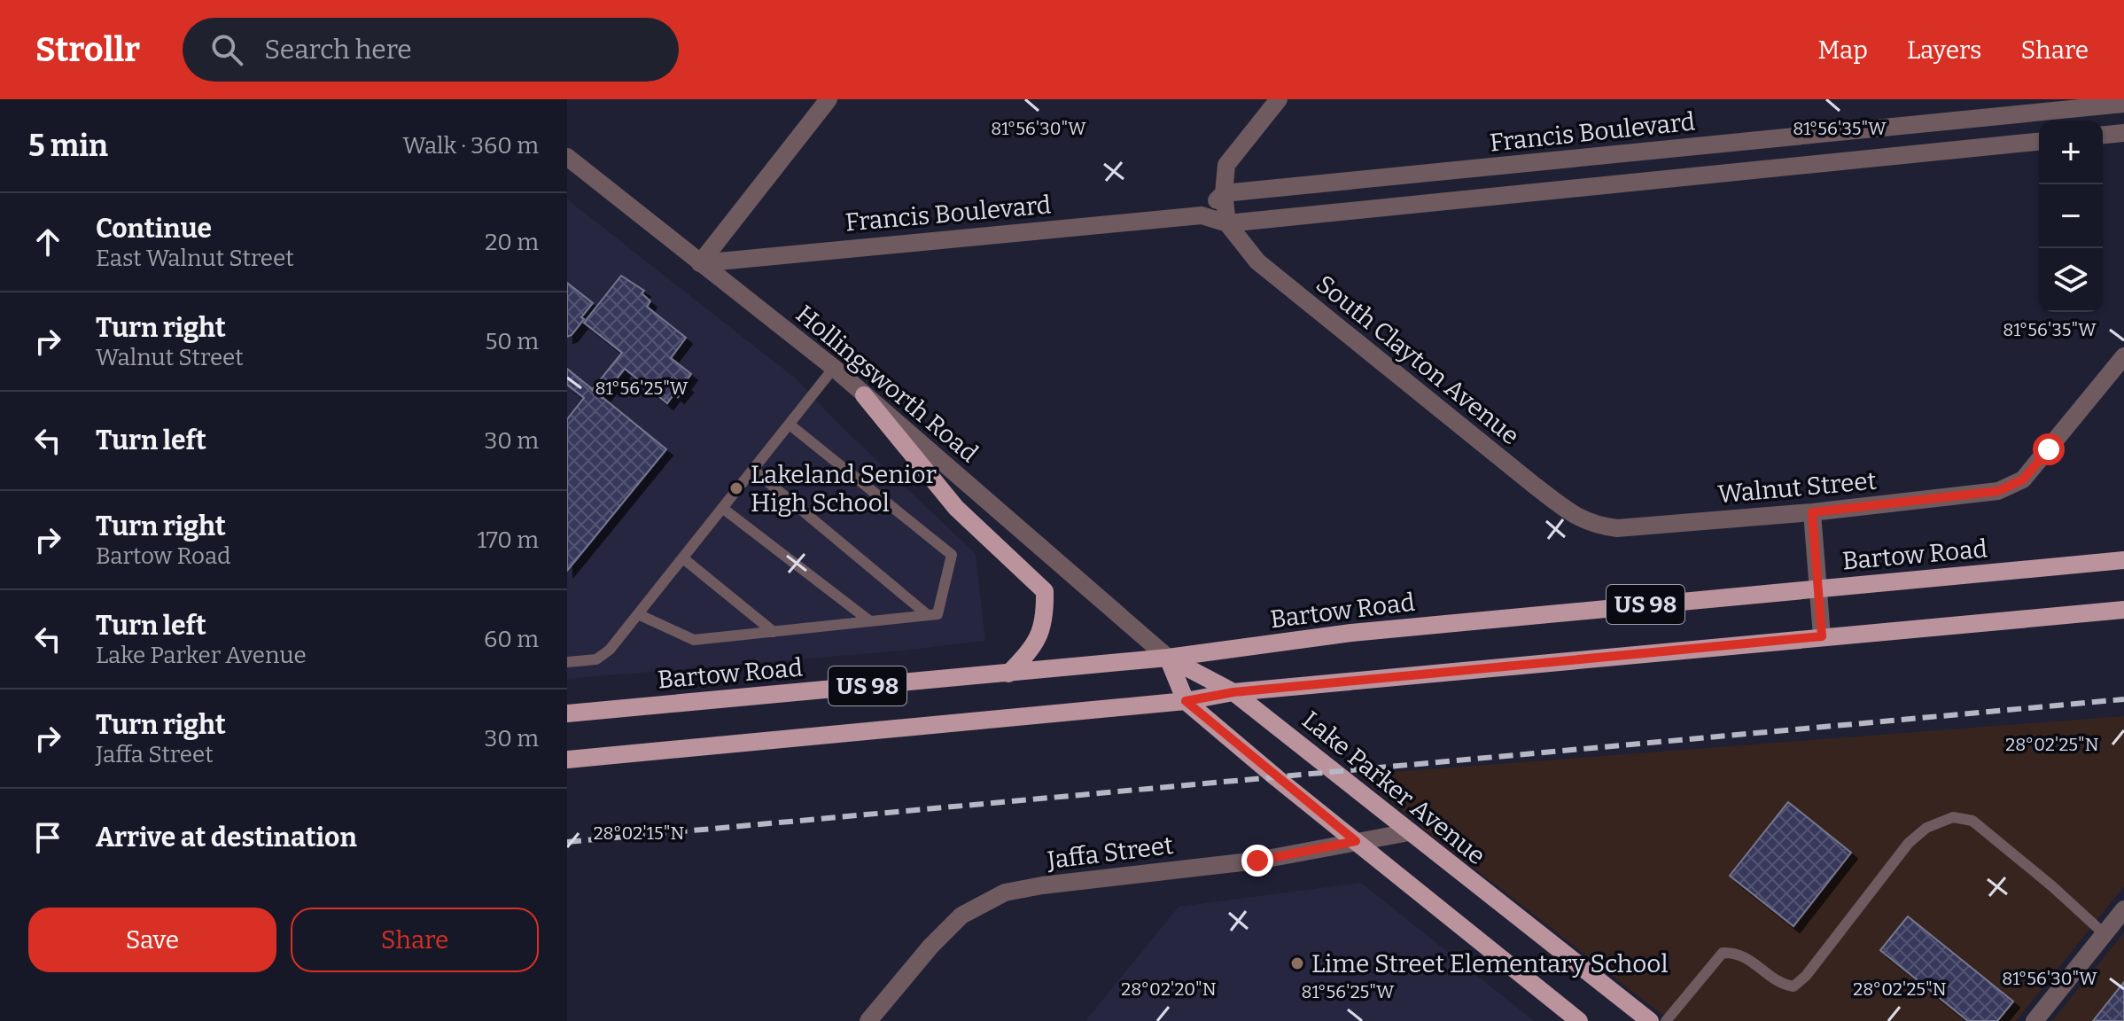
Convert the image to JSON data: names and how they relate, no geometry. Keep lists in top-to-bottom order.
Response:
{
  "streets": {
    "main road": ["Bartow Road", "US 98", "Lake Parker Avenue"],
    "street": [
      "Francis Boulevard",
      "South Clayton Avenue",
      "Hollingsworth Road",
      "Walnut Street",
      "Jaffa Street"
    ]
  },
  "crossings": [
    ["Francis Boulevard", "South Clayton Avenue"],
    ["Francis Boulevard", "Hollingsworth Road"],
    ["South Clayton Avenue", "Walnut Street"],
    ["Hollingsworth Road", "Bartow Road"],
    ["Hollingsworth Road", "Lake Parker Avenue"],
    ["Bartow Road", "Lake Parker Avenue"],
    ["US 98", "Lake Parker Avenue"],
    ["Lake Parker Avenue", "Jaffa Street"]
  ],
  "places": ["Lakeland Senior High School", "Lime Street Elementary School"],
  "page": {
    "header": "Strollr",
    "search": "Search here",
    "nav": ["Map", "Layers", "Share"],
    "heading": ["5 min", "Walk · 360 m"],
    "map_buttons": ["+", "−"],
    "list": [
      ["Continue", "East Walnut Street", "20 m"],
      ["Turn right", "Walnut Street", "50 m"],
      ["Turn left", "30 m"],
      ["Turn right", "Bartow Road", "170 m"],
      ["Turn left", "Lake Parker Avenue", "60 m"],
      ["Turn right", "Jaffa Street", "30 m"],
      "Arrive at destination"
    ],
    "buttons": ["Save", "Share"]
  },
  "coordinates": [
    "81°56'30\"W",
    "81°56'35\"W",
    "81°56'25\"W",
    "28°02'25\"N",
    "28°02'15\"N",
    "28°02'20\"N"
  ]
}
